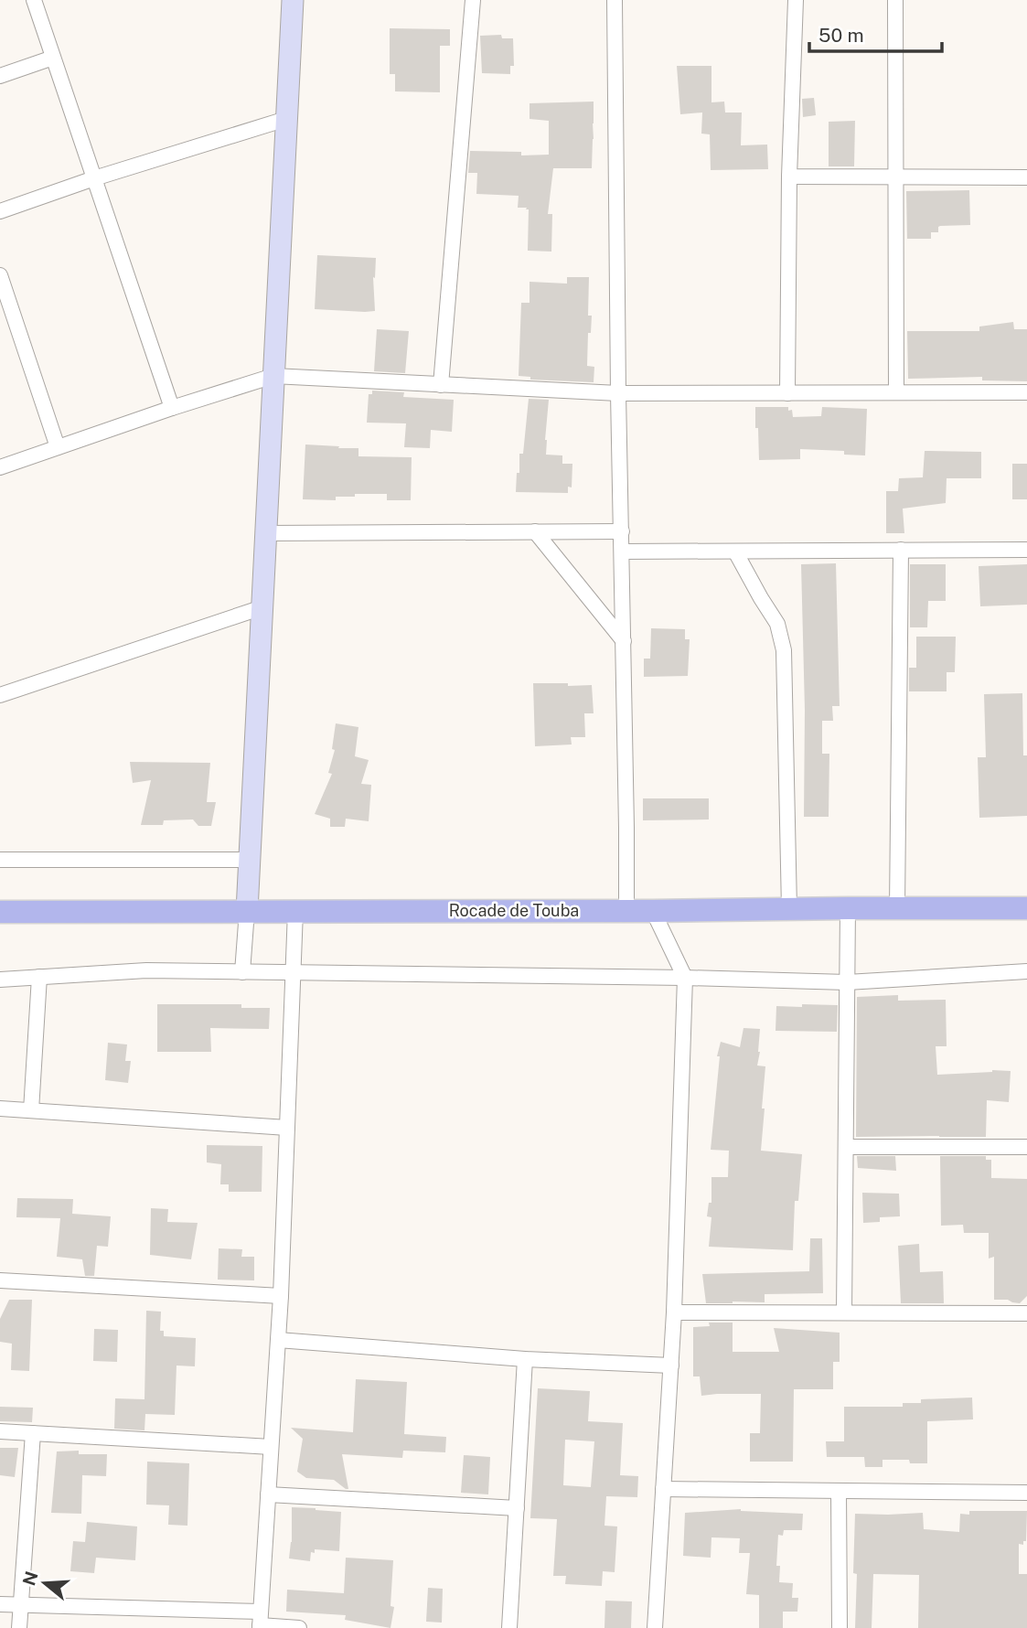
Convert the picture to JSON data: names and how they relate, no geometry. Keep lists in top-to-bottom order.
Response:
{
  "streets": {
    "main road": ["Rocade de Touba"]
  },
  "scale_bar": "50 m",
  "north": "left"
}
